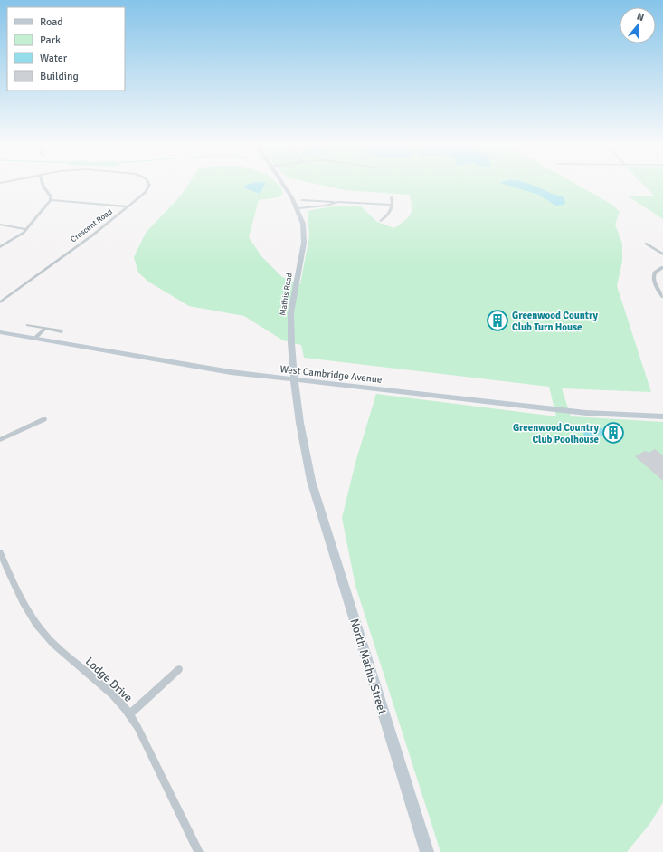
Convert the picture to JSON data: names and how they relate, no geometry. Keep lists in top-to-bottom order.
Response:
{
  "streets": {
    "street": [
      "Crescent Road",
      "Mathis Road",
      "West Cambridge Avenue",
      "North Mathis Street",
      "Lodge Drive"
    ]
  },
  "crossings": [
    ["Mathis Road", "West Cambridge Avenue"],
    ["Mathis Road", "North Mathis Street"]
  ],
  "places": {
    "building": ["Greenwood Country Club Turn House", "Greenwood Country Club Poolhouse"]
  },
  "legend": [
    "Road",
    "Park",
    "Water",
    "Building"
  ],
  "north": "top"
}
